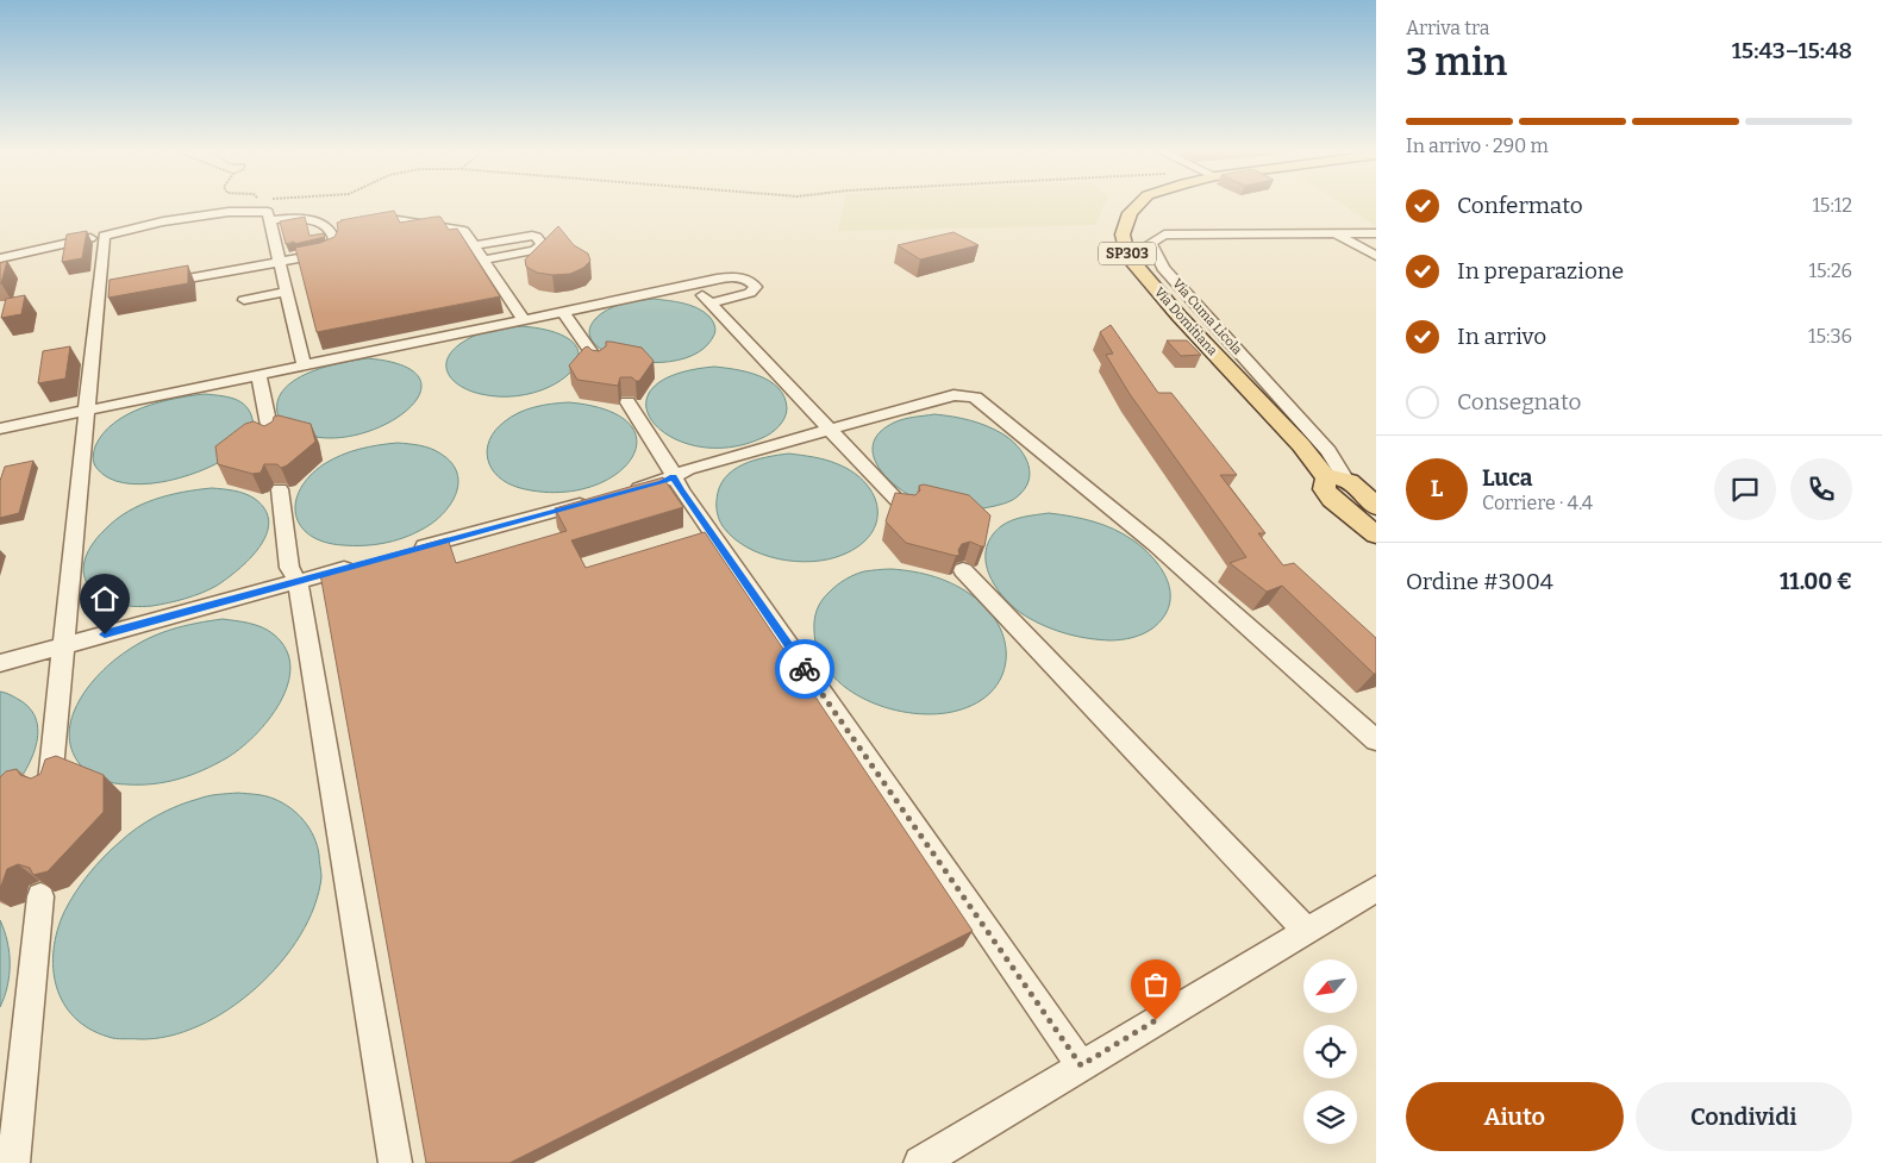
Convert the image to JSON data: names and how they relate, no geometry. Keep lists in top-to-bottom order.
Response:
{
  "streets": {
    "main road": ["SP303", "Via Domitiana"],
    "street": ["Via Cuma Licola"]
  },
  "crossings": [
    ["Via Cuma Licola", "Via Domitiana"]
  ],
  "north": "bottom left",
  "page": {
    "heading": ["3 min", "Arriva tra", "15:43–15:48"],
    "panel": [
      "Luca",
      "Corriere · 4.4",
      "Ordine #3004",
      "11.00 €"
    ],
    "bar": "In arrivo · 290 m",
    "list": [
      ["Confermato", "15:12"],
      ["In preparazione", "15:26"],
      ["In arrivo", "15:36"],
      "Consegnato"
    ],
    "round": "L",
    "buttons": ["Aiuto", "Condividi"]
  }
}
